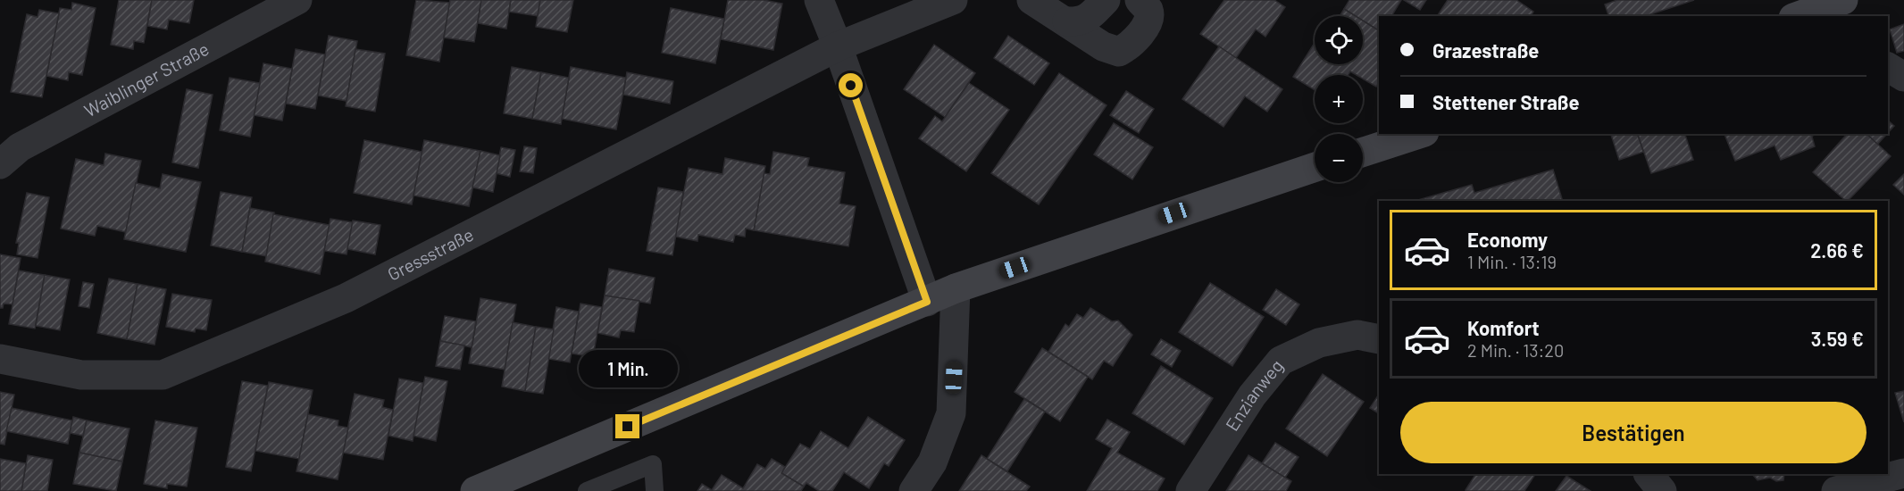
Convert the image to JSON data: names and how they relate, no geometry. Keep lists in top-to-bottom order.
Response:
{
  "streets": {
    "street": ["Waiblinger Straße", "Gressstraße", "Enzianweg"]
  },
  "page": {
    "map_buttons": ["+", "−"],
    "banner": ["Grazestraße", "Stettener Straße"],
    "list": [
      {
        "name": "Economy",
        "note": "1 Min. · 13:19",
        "value": "2.66 €"
      },
      {
        "name": "Komfort",
        "note": "2 Min. · 13:20",
        "value": "3.59 €"
      }
    ],
    "bubble": "1 Min.",
    "buttons": "Bestätigen"
  }
}
